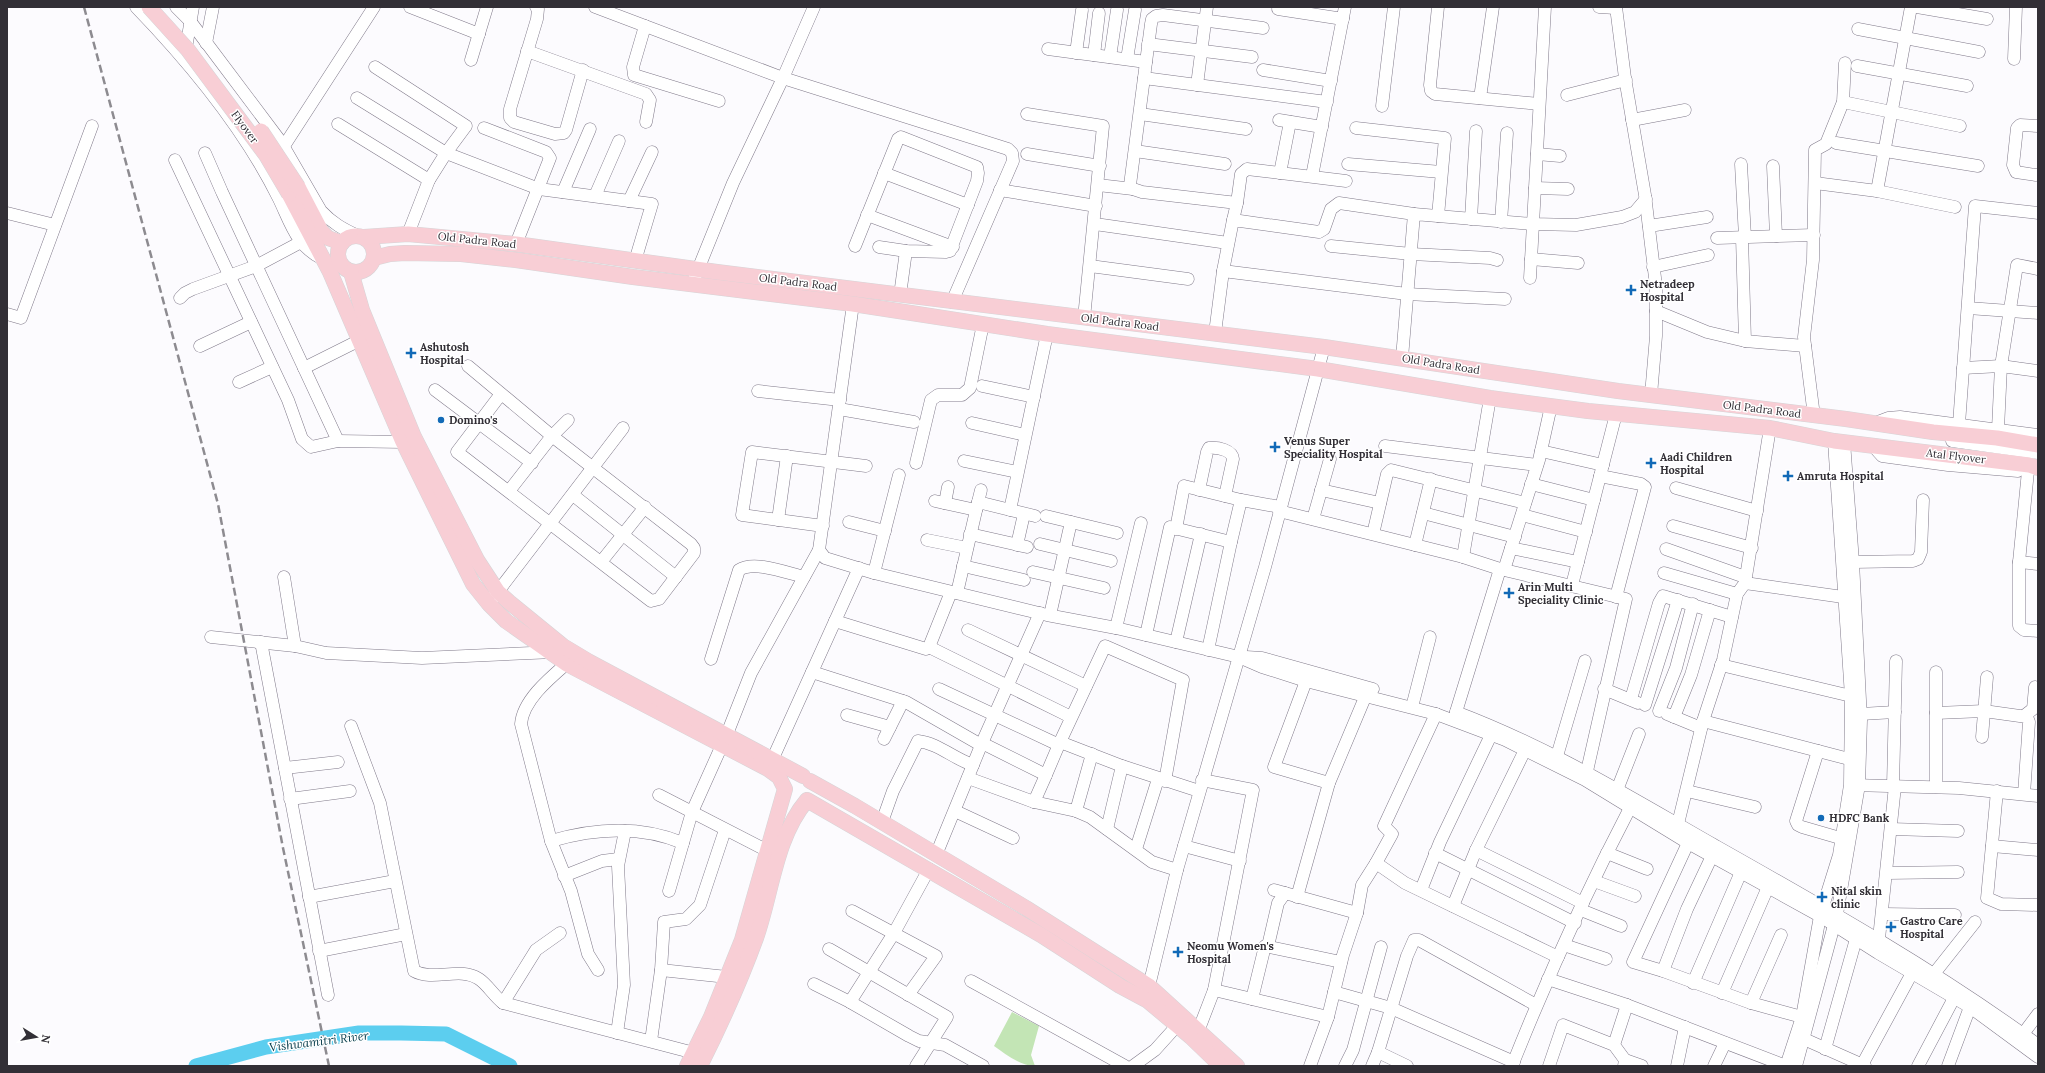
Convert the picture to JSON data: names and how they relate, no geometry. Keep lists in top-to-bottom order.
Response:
{
  "streets": {
    "main road": ["Flyover", "Old Padra Road", "Atal Flyover"]
  },
  "crossings": [
    ["Flyover", "Old Padra Road"],
    ["Old Padra Road", "Atal Flyover"]
  ],
  "water": ["Vishwamitri River"],
  "places": {
    "health": [
      "Netradeep Hospital",
      "Ashutosh Hospital",
      "Venus Super Speciality Hospital",
      "Aadi Children Hospital",
      "Amruta Hospital",
      "Arin Multi Speciality Clinic",
      "Nital skin clinic",
      "Gastro Care Hospital",
      "Neomu Women's Hospital"
    ],
    "other": ["Domino's", "HDFC Bank"]
  },
  "north": "right"
}
